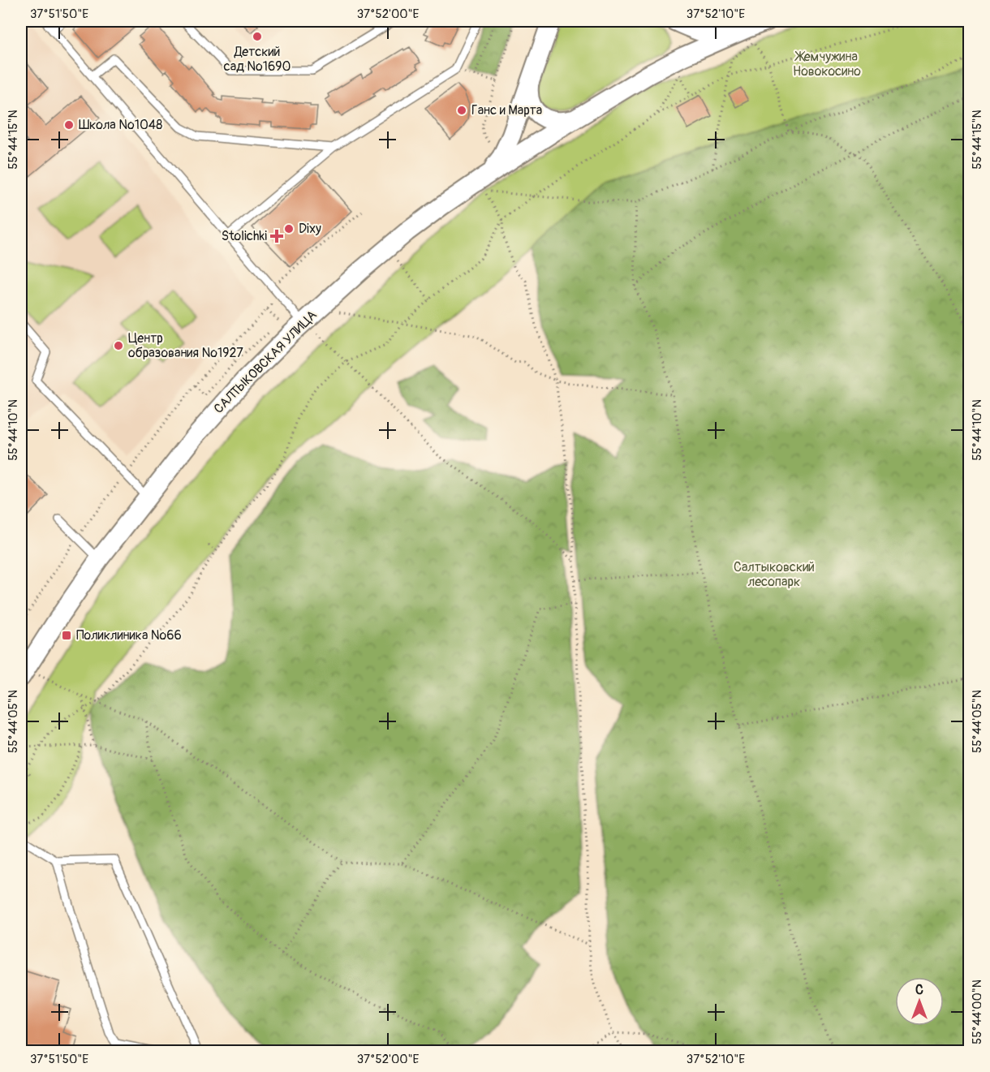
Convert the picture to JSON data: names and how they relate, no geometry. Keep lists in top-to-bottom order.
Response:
{
  "streets": {
    "street": ["САЛТЫКОВСКАЯ УЛИЦА"]
  },
  "parks": ["Жемчужина Новокосино", "Салтыковский лесопарк"],
  "places": {
    "other": [
      "Детский сад №1690",
      "Ганс и Марта",
      "Школа №1048",
      "Dixy",
      "Центр образования №1927"
    ],
    "health": ["Stolichki"],
    "transit": ["Поликлиника №66"]
  },
  "north": "top",
  "coordinates": [
    "37°51'50\"E",
    "37°52'00\"E",
    "37°52'10\"E",
    "55°44'15\"N",
    "55°44'10\"N",
    "55°44'05\"N",
    "55°44'00\"N"
  ]
}
